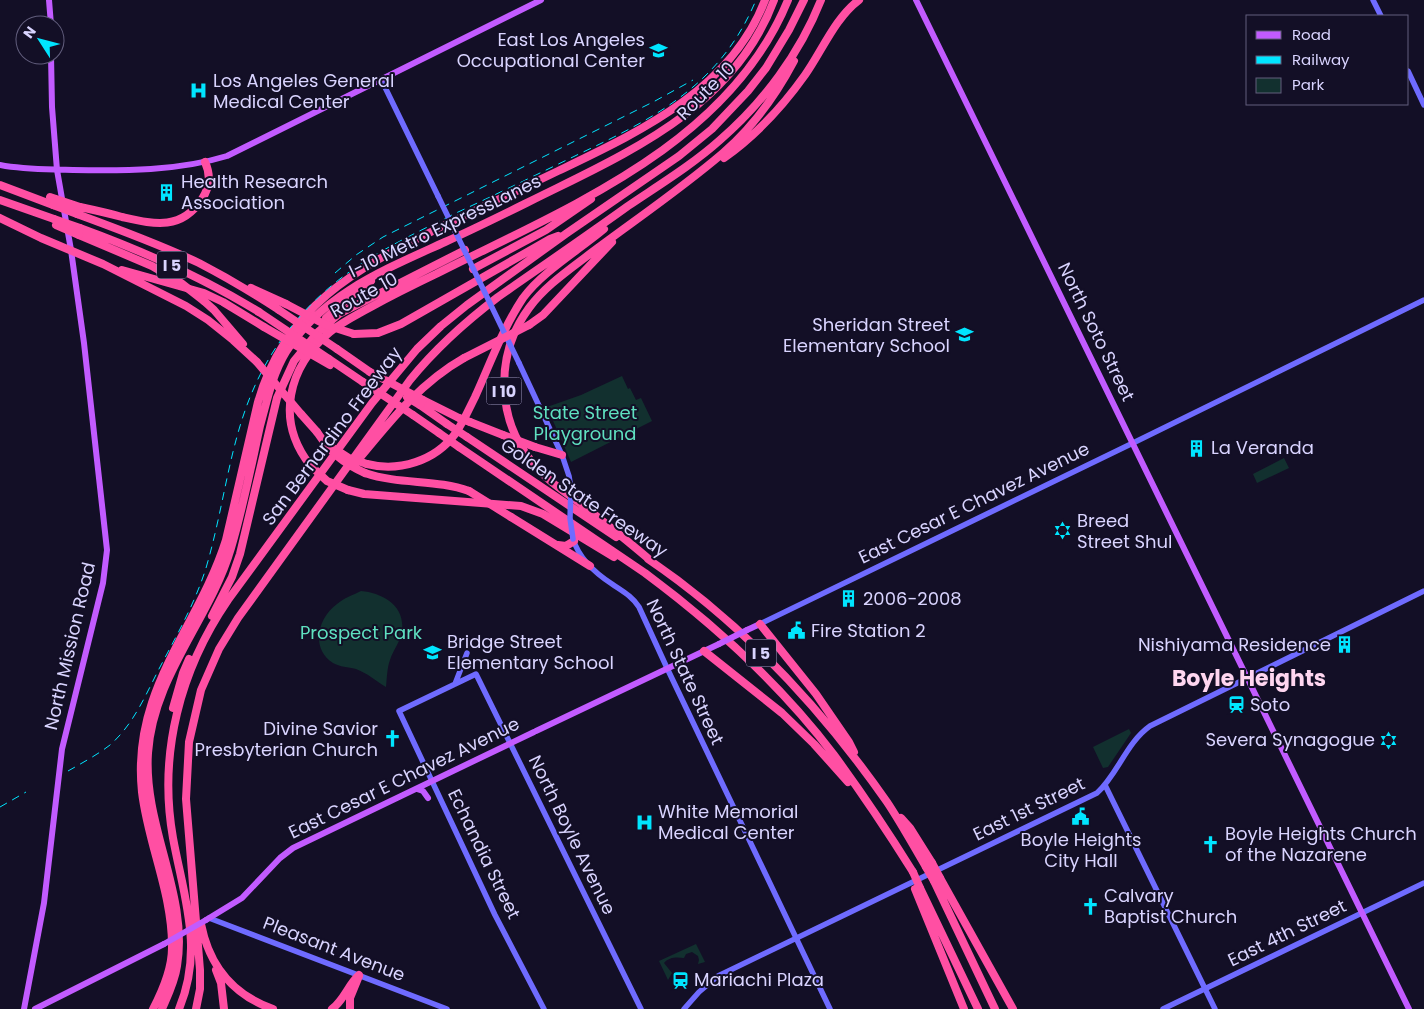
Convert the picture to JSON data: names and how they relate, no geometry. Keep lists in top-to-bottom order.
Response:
{
  "streets": {
    "highway": [
      "Route 10",
      "I-10 Metro ExpressLanes",
      "I 5",
      "I 10",
      "San Bernardino Freeway",
      "Golden State Freeway"
    ],
    "main road": [
      "North Soto Street",
      "East Cesar E Chavez Avenue",
      "North Mission Road",
      "North State Street",
      "East 1st Street",
      "North Boyle Avenue",
      "Echandia Street",
      "East 4th Street",
      "Pleasant Avenue"
    ]
  },
  "crossings": [
    ["Route 10", "Golden State Freeway"],
    ["I 5", "Golden State Freeway"],
    ["North Soto Street", "East Cesar E Chavez Avenue"],
    ["North Soto Street", "East 1st Street"],
    ["North Soto Street", "East 4th Street"],
    ["I 10", "San Bernardino Freeway"],
    ["I 10", "Golden State Freeway"],
    ["East Cesar E Chavez Avenue", "North State Street"],
    ["East Cesar E Chavez Avenue", "North Boyle Avenue"],
    ["East Cesar E Chavez Avenue", "Echandia Street"],
    ["East Cesar E Chavez Avenue", "Pleasant Avenue"],
    ["North State Street", "East 1st Street"],
    ["North Boyle Avenue", "Echandia Street"]
  ],
  "districts": ["Boyle Heights"],
  "parks": ["State Street Playground", "Prospect Park"],
  "places": {
    "school or university": ["East Los Angeles Occupational Center", "Sheridan Street Elementary School", "Bridge Street Elementary School"],
    "hospital": ["Los Angeles General Medical Center", "White Memorial Medical Center"],
    "building": [
      "Health Research Association",
      "La Veranda",
      "2006-2008",
      "Nishiyama Residence"
    ],
    "synagogue": ["Breed Street Shul", "Severa Synagogue"],
    "public building": ["Fire Station 2", "Boyle Heights City Hall"],
    "station": ["Soto", "Mariachi Plaza"],
    "church": ["Divine Savior Presbyterian Church", "Boyle Heights Church of the Nazarene", "Calvary Baptist Church"]
  },
  "legend": ["Road", "Railway", "Park"],
  "north": "top left"
}
